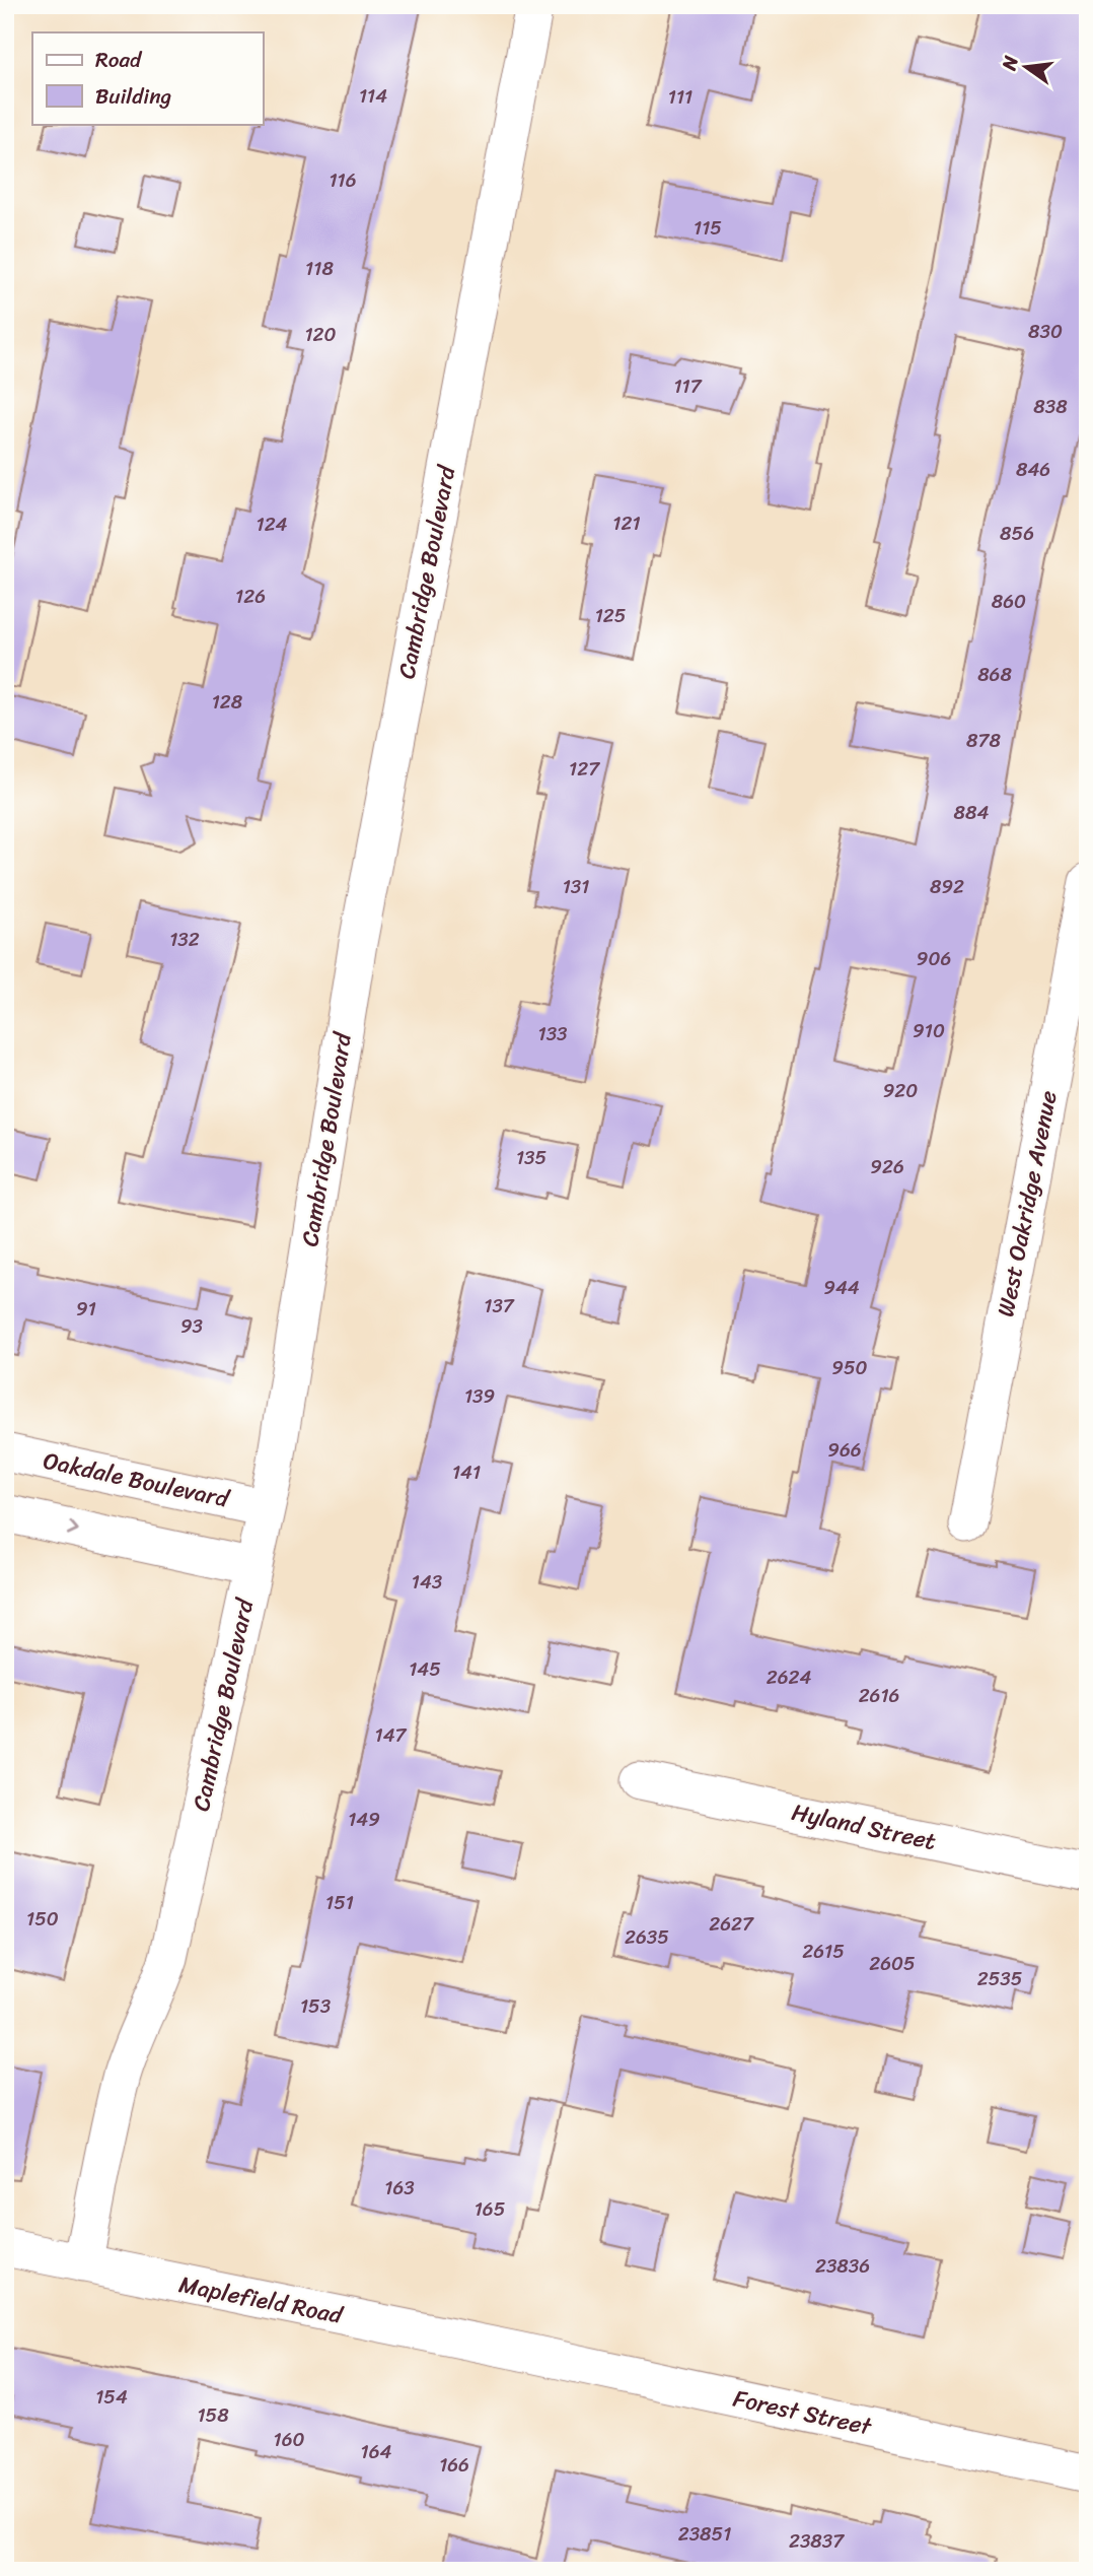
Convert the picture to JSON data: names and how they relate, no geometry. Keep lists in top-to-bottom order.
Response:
{
  "streets": {
    "street": [
      "Cambridge Boulevard",
      "West Oakridge Avenue",
      "Oakdale Boulevard",
      "Hyland Street",
      "Maplefield Road",
      "Forest Street"
    ]
  },
  "crossings": [
    ["Cambridge Boulevard", "Oakdale Boulevard"],
    ["Cambridge Boulevard", "Maplefield Road"],
    ["Maplefield Road", "Forest Street"]
  ],
  "house_numbers": [
    "114",
    "111",
    "116",
    "115",
    "118",
    "830",
    "120",
    "117",
    "838",
    "846",
    "121",
    "124",
    "856",
    "126",
    "860",
    "125",
    "868",
    "128",
    "878",
    "127",
    "884",
    "131",
    "892",
    "132",
    "906",
    "910",
    "133",
    "920",
    "135",
    "926",
    "944",
    "137",
    "91",
    "93",
    "950",
    "139",
    "966",
    "141",
    "143",
    "145",
    "2624",
    "2616",
    "147",
    "149",
    "151",
    "150",
    "2627",
    "2635",
    "2615",
    "2605",
    "2535",
    "153",
    "163",
    "165",
    "23836",
    "154",
    "158",
    "160",
    "164",
    "166",
    "23851",
    "23837"
  ],
  "legend": ["Road", "Building"],
  "north": "left"
}
